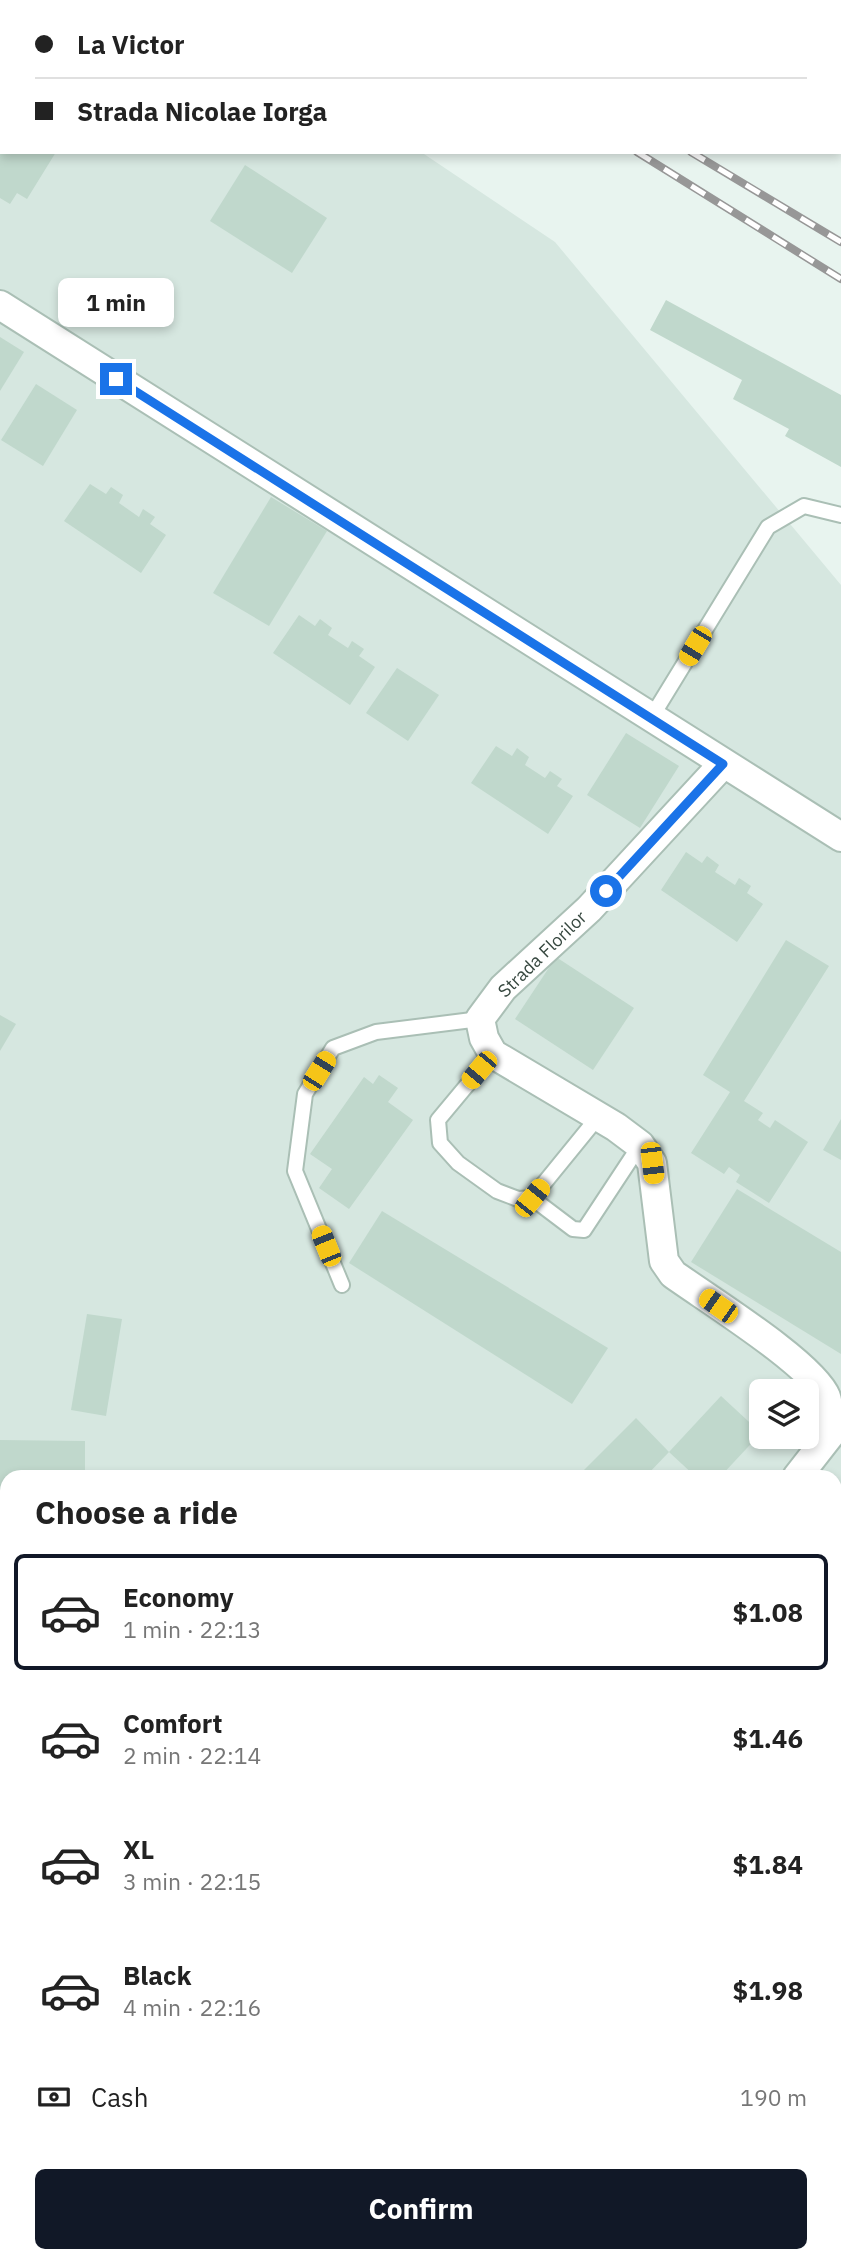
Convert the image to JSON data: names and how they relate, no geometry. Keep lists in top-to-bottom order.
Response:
{
  "streets": {
    "street": ["Strada Florilor"]
  },
  "page": {
    "banner": ["La Victor", "Strada Nicolae Iorga"],
    "bubble": "1 min",
    "heading": "Choose a ride",
    "list": [
      {
        "name": "Economy",
        "note": "1 min · 22:13",
        "value": "$1.08"
      },
      {
        "name": "Comfort",
        "note": "2 min · 22:14",
        "value": "$1.46"
      },
      {
        "name": "XL",
        "note": "3 min · 22:15",
        "value": "$1.84"
      },
      {
        "name": "Black",
        "note": "4 min · 22:16",
        "value": "$1.98"
      }
    ],
    "pay": ["Cash", "190 m"],
    "buttons": "Confirm"
  }
}
